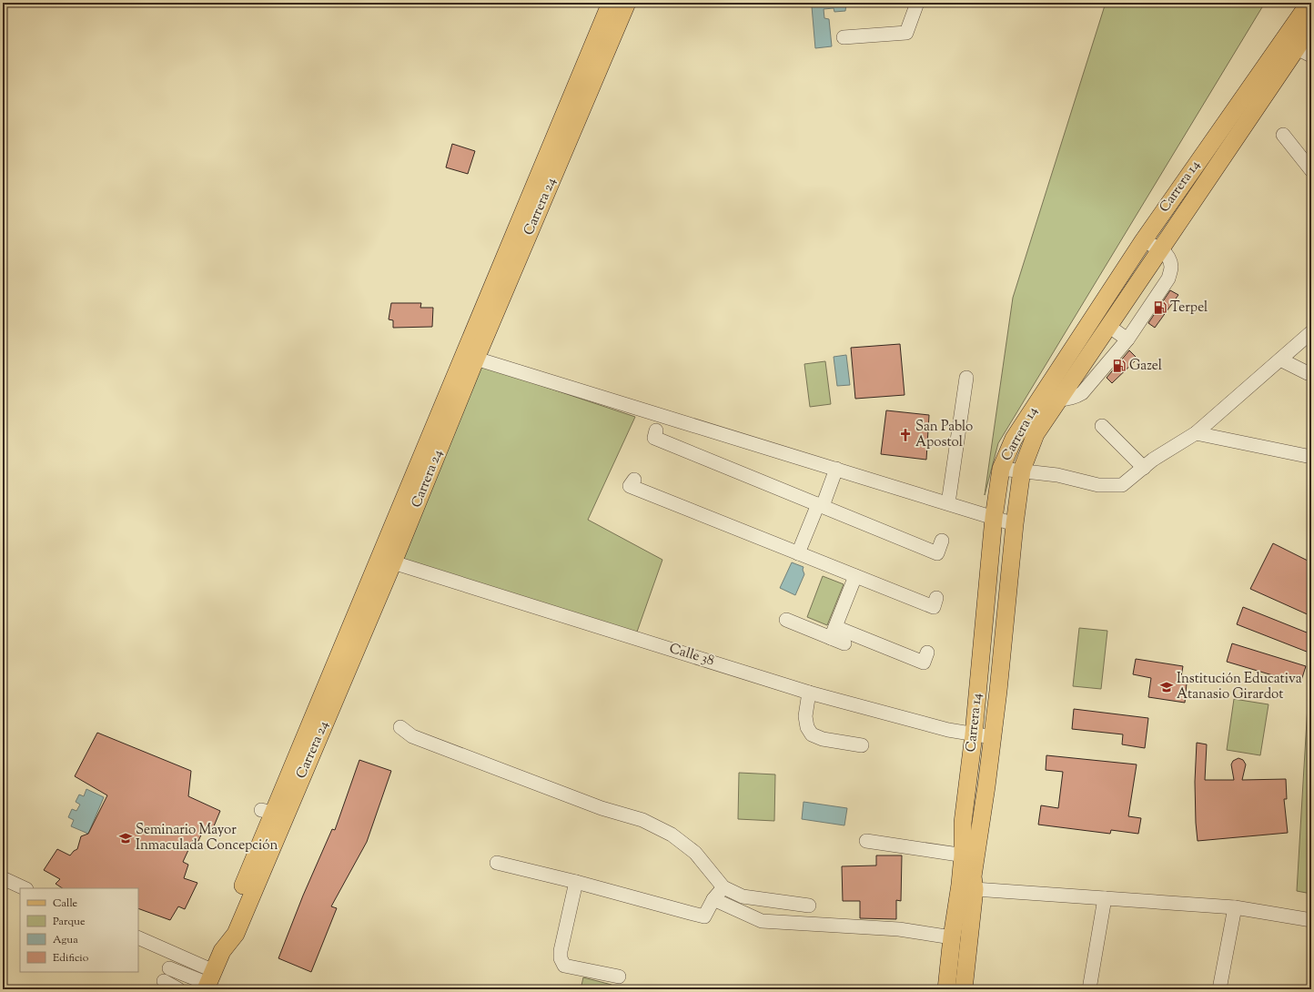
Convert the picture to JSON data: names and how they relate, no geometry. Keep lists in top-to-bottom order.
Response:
{
  "streets": {
    "main road": ["Carrera 14", "Carrera 24"],
    "street": ["Calle 38"]
  },
  "crossings": [
    ["Carrera 14", "Calle 38"],
    ["Carrera 24", "Calle 38"]
  ],
  "places": {
    "fuel station": ["Terpel", "Gazel"],
    "church": ["San Pablo Apostol"],
    "school or university": ["Institución Educativa Atanasio Girardot", "Seminario Mayor Inmaculada Concepción"]
  },
  "legend": [
    "Calle",
    "Parque",
    "Agua",
    "Edificio"
  ]
}
